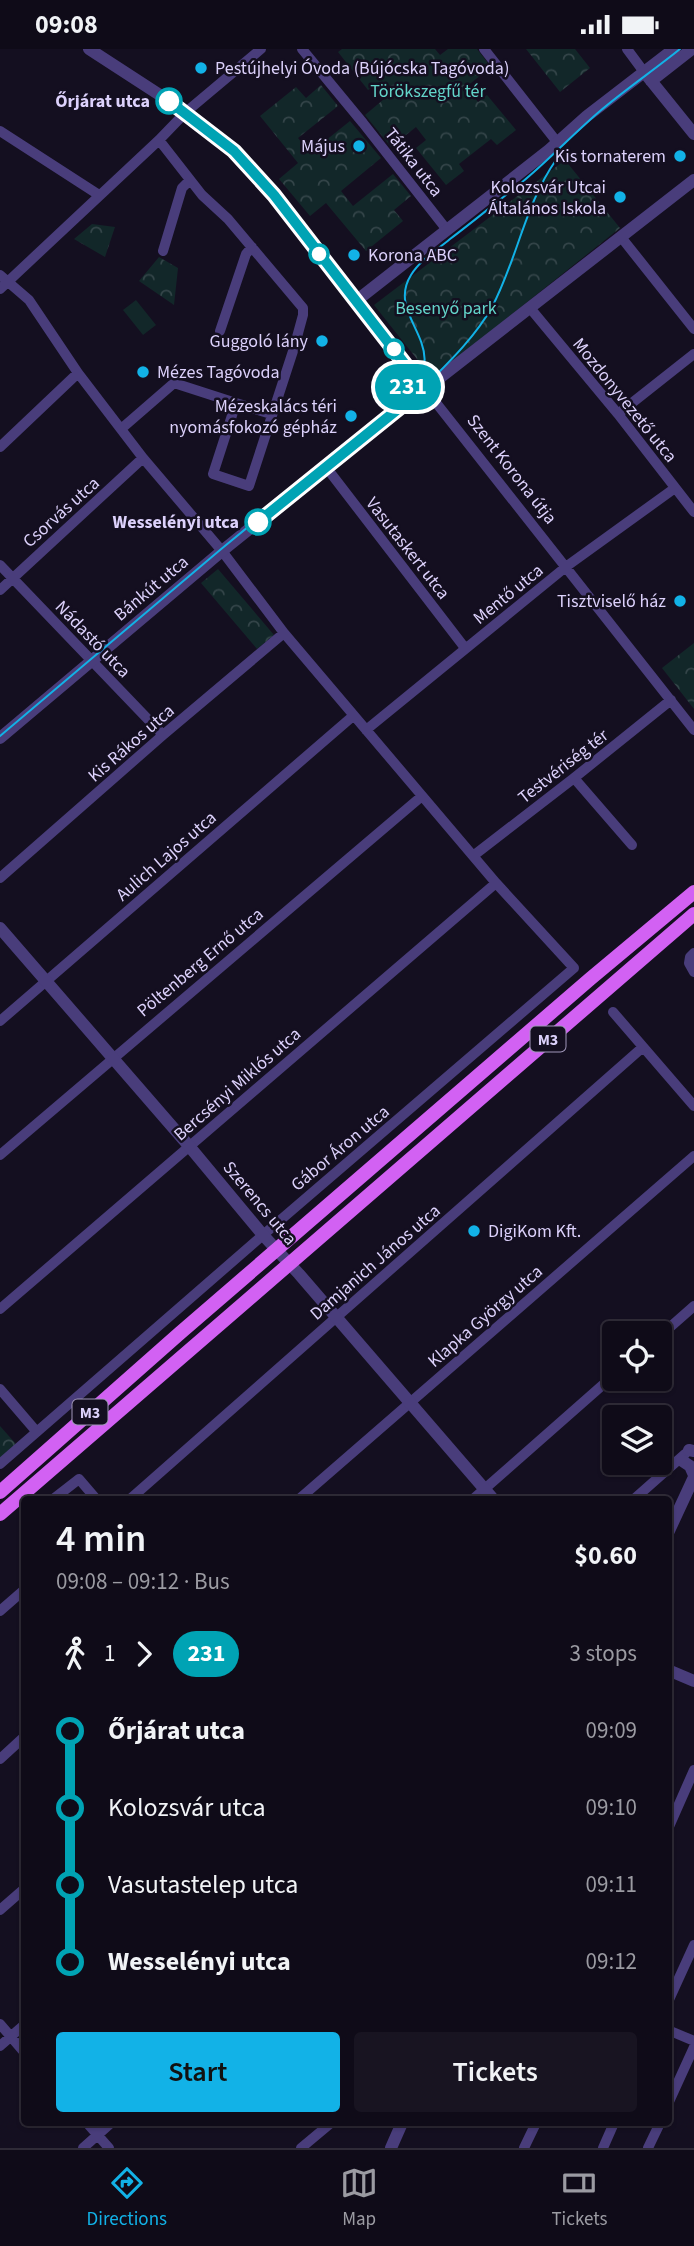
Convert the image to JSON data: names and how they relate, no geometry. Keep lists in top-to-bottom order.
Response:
{
  "streets": {
    "main road": ["M3"],
    "street": [
      "Tátika utca",
      "Mozdonyvezető utca",
      "Szent Korona útja",
      "Csorvás utca",
      "Vasutaskert utca",
      "Bánkút utca",
      "Mentő utca",
      "Nádastó utca",
      "Kis Rákos utca",
      "Testvériség tér",
      "Aulich Lajos utca",
      "Pöltenberg Ernő utca",
      "Bercsényi Miklós utca",
      "Gábor Áron utca",
      "Szerencs utca",
      "Damjanich János utca",
      "Klapka György utca"
    ]
  },
  "crossings": [
    ["Mozdonyvezető utca", "Bánkút utca"],
    ["Mozdonyvezető utca", "Mentő utca"],
    ["Szent Korona útja", "Bánkút utca"],
    ["Szent Korona útja", "Mentő utca"],
    ["Szent Korona útja", "Testvériség tér"],
    ["Csorvás utca", "Nádastó utca"],
    ["Vasutaskert utca", "Bánkút utca"],
    ["Vasutaskert utca", "Mentő utca"],
    ["Bánkút utca", "Nádastó utca"],
    ["Nádastó utca", "Kis Rákos utca"],
    ["Aulich Lajos utca", "Szerencs utca"],
    ["Pöltenberg Ernő utca", "Szerencs utca"],
    ["M3", "Szerencs utca"],
    ["Bercsényi Miklós utca", "Gábor Áron utca"],
    ["Bercsényi Miklós utca", "Szerencs utca"],
    ["Gábor Áron utca", "Szerencs utca"],
    ["Szerencs utca", "Damjanich János utca"],
    ["Szerencs utca", "Klapka György utca"]
  ],
  "parks": ["Törökszegfű tér", "Besenyő park"],
  "places": [
    "Pestújhelyi Óvoda (Bújócska Tagóvoda)",
    "Őrjárat utca",
    "Május",
    "Kis tornaterem",
    "Kolozsvár Utcai Általános Iskola",
    "Korona ABC",
    "Guggoló lány",
    "Mézes Tagóvoda",
    "Mézeskalács téri nyomásfokozó gépház",
    "Wesselényi utca",
    "Tisztviselő ház",
    "DigiKom Kft."
  ],
  "lines": ["bus line 231"],
  "page": {
    "status": "09:08",
    "on_map": "231",
    "heading": ["4 min", "09:08 – 09:12 · Bus", "$0.60"],
    "legs": ["1", "231", "3 stops"],
    "list": [
      {
        "name": "Őrjárat utca",
        "value": "09:09"
      },
      {
        "name": "Kolozsvár utca",
        "value": "09:10"
      },
      {
        "name": "Vasutastelep utca",
        "value": "09:11"
      },
      {
        "name": "Wesselényi utca",
        "value": "09:12"
      }
    ],
    "buttons": ["Start", "Tickets"],
    "tabs": ["Directions", "Map", "Tickets"]
  }
}
